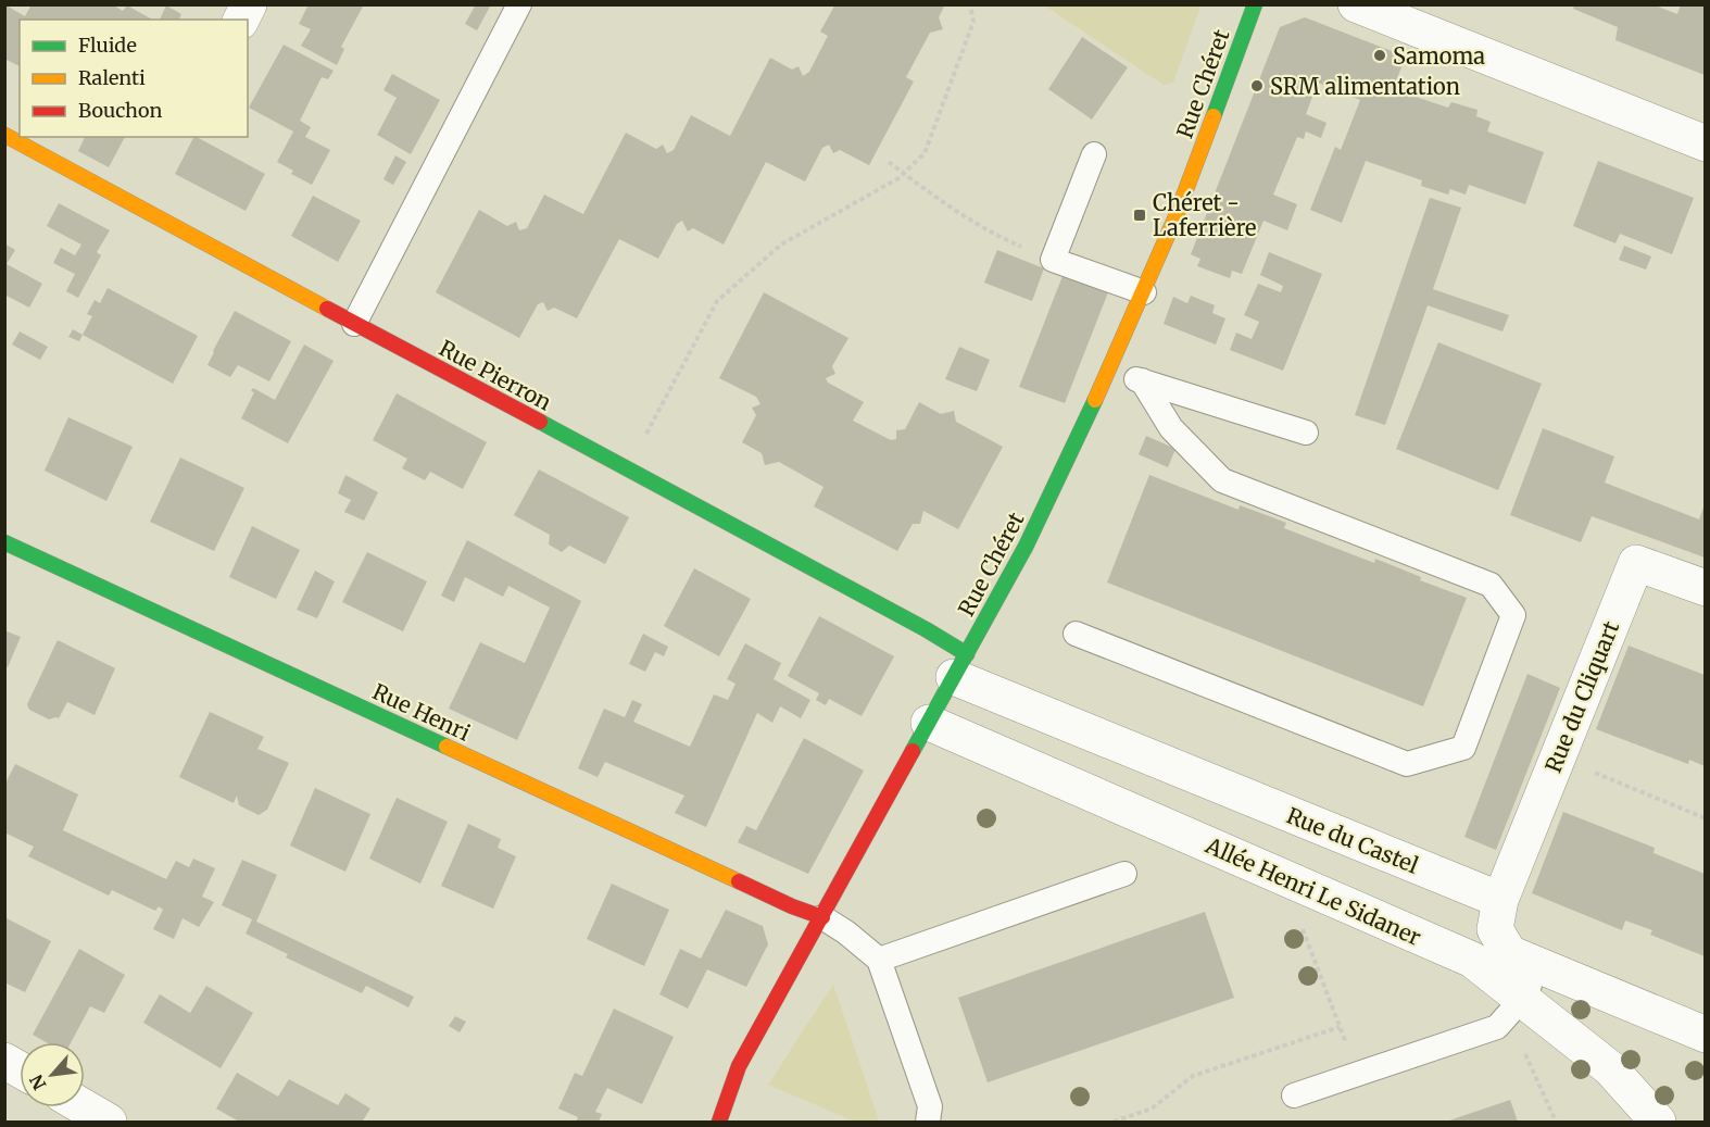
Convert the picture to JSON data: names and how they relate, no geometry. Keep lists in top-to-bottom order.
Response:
{
  "streets": {
    "street": [
      "Rue Chéret",
      "Rue Pierron",
      "Rue du Cliquart",
      "Rue Henri",
      "Rue du Castel",
      "Allée Henri Le Sidaner"
    ]
  },
  "crossings": [
    ["Rue Chéret", "Rue Pierron"],
    ["Rue Chéret", "Rue Henri"],
    ["Rue Chéret", "Rue du Castel"],
    ["Rue Chéret", "Allée Henri Le Sidaner"],
    ["Rue Pierron", "Rue du Castel"],
    ["Rue du Cliquart", "Rue du Castel"]
  ],
  "places": {
    "other": ["Samoma", "SRM alimentation"],
    "transit": ["Chéret - Laferrière"]
  },
  "legend": ["Fluide", "Ralenti", "Bouchon"],
  "north": "bottom left"
}
